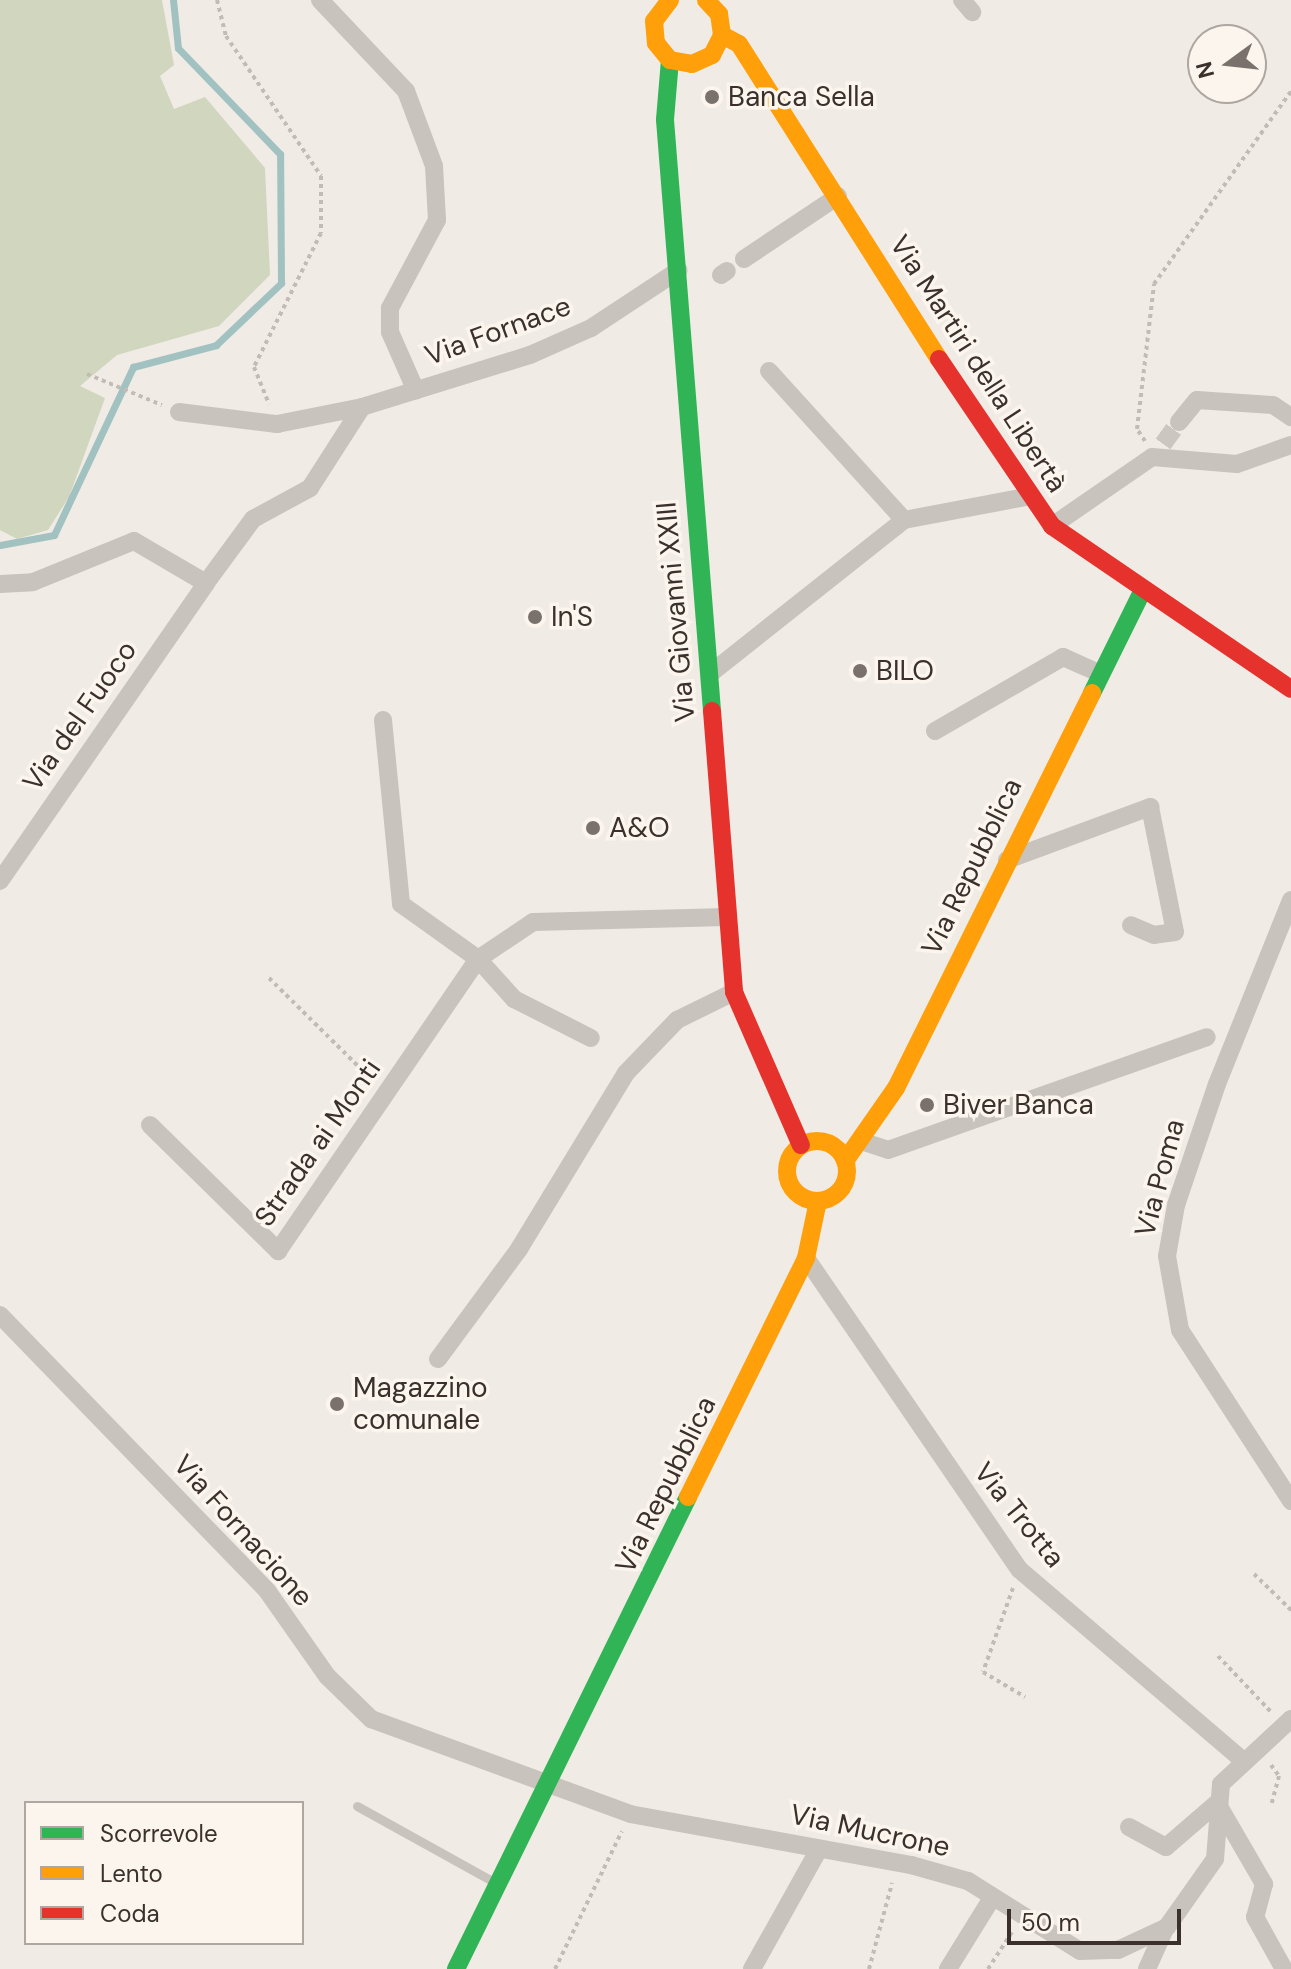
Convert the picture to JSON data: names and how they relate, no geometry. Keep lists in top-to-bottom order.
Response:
{
  "streets": {
    "main road": ["Via Martiri della Libertà", "Via Giovanni XXIII", "Via Repubblica"],
    "street": [
      "Via Fornace",
      "Via del Fuoco",
      "Strada ai Monti",
      "Via Poma",
      "Via Trotta",
      "Via Fornacione",
      "Via Mucrone"
    ]
  },
  "crossings": [
    ["Via Fornace", "Via Giovanni XXIII"],
    ["Via Martiri della Libertà", "Via Repubblica"],
    ["Via Giovanni XXIII", "Via Repubblica"],
    ["Via Giovanni XXIII", "Strada ai Monti"],
    ["Via Repubblica", "Via Trotta"],
    ["Via Repubblica", "Via Fornacione"],
    ["Via Repubblica", "Via Mucrone"],
    ["Via Fornacione", "Via Mucrone"]
  ],
  "places": [
    "Banca Sella",
    "In'S",
    "BILO",
    "A&O",
    "Biver Banca",
    "Magazzino comunale"
  ],
  "legend": ["Scorrevole", "Lento", "Coda"],
  "scale_bar": "50 m",
  "north": "left"
}
